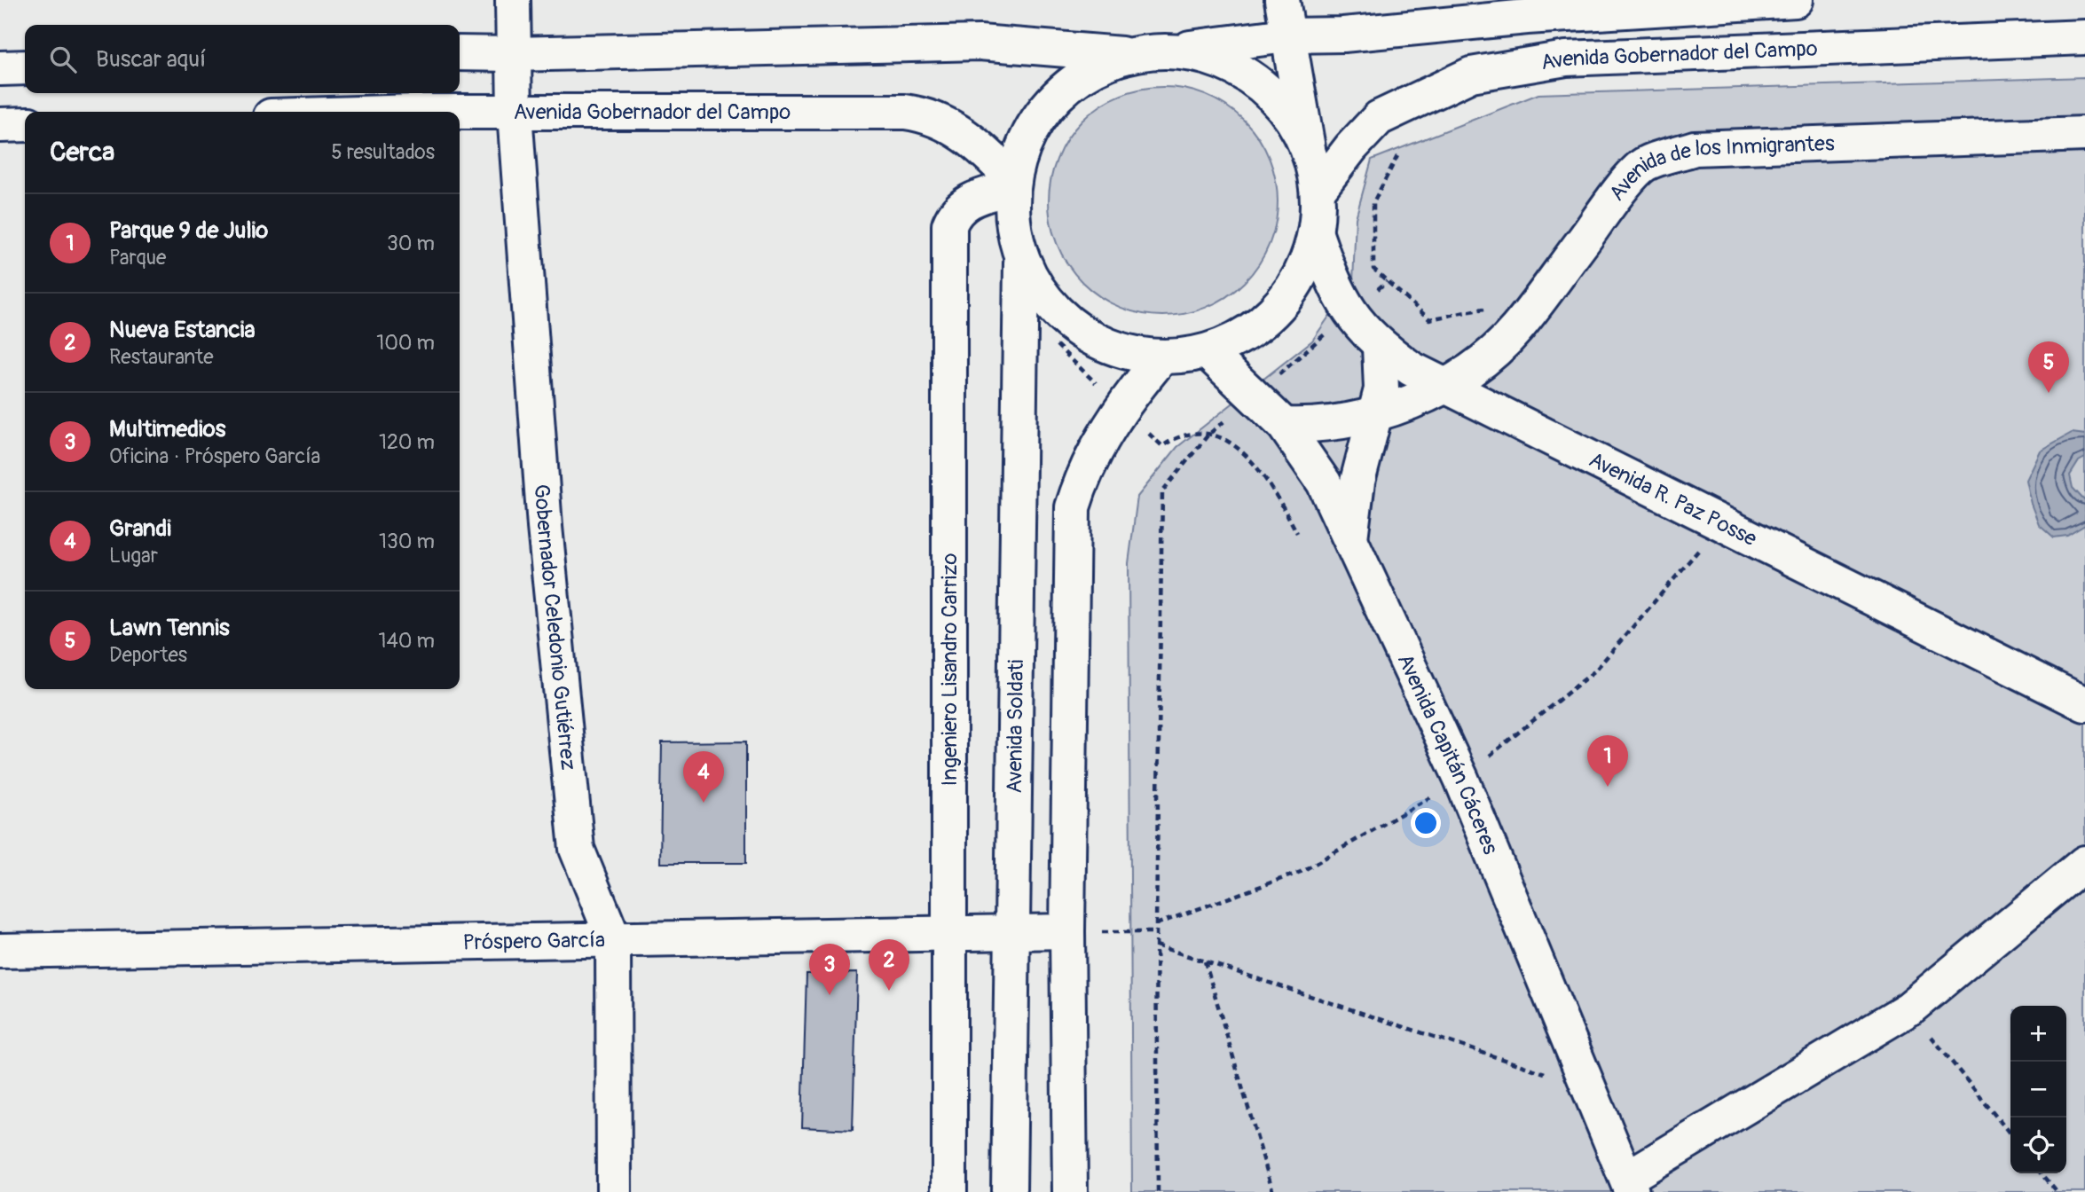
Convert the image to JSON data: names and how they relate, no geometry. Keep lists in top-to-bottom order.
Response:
{
  "streets": {
    "street": [
      "Avenida Gobernador del Campo",
      "Avenida de los Inmigrantes",
      "Avenida R. Paz Posse",
      "Gobernador Celedonio Gutiérrez",
      "Ingeniero Lisandro Carrizo",
      "Avenida Soldati",
      "Avenida Capitán Cáceres",
      "Próspero García"
    ]
  },
  "crossings": [
    ["Avenida Gobernador del Campo", "Gobernador Celedonio Gutiérrez"],
    ["Avenida Gobernador del Campo", "Ingeniero Lisandro Carrizo"],
    ["Avenida de los Inmigrantes", "Avenida R. Paz Posse"],
    ["Avenida de los Inmigrantes", "Avenida Capitán Cáceres"],
    ["Gobernador Celedonio Gutiérrez", "Próspero García"],
    ["Ingeniero Lisandro Carrizo", "Próspero García"],
    ["Avenida Soldati", "Próspero García"]
  ],
  "page": {
    "search": "Buscar aquí",
    "heading": ["Cerca", "5 resultados"],
    "list": [
      {
        "mark": "1",
        "name": "Parque 9 de Julio",
        "note": "Parque",
        "value": "30 m"
      },
      {
        "mark": "2",
        "name": "Nueva Estancia",
        "note": "Restaurante",
        "value": "100 m"
      },
      {
        "mark": "3",
        "name": "Multimedios",
        "note": "Oficina · Próspero García",
        "value": "120 m"
      },
      {
        "mark": "4",
        "name": "Grandi",
        "note": "Lugar",
        "value": "130 m"
      },
      {
        "mark": "5",
        "name": "Lawn Tennis",
        "note": "Deportes",
        "value": "140 m"
      }
    ],
    "pins": [
      "5",
      "1",
      "4",
      "2",
      "3"
    ],
    "map_buttons": ["+", "−"]
  }
}
